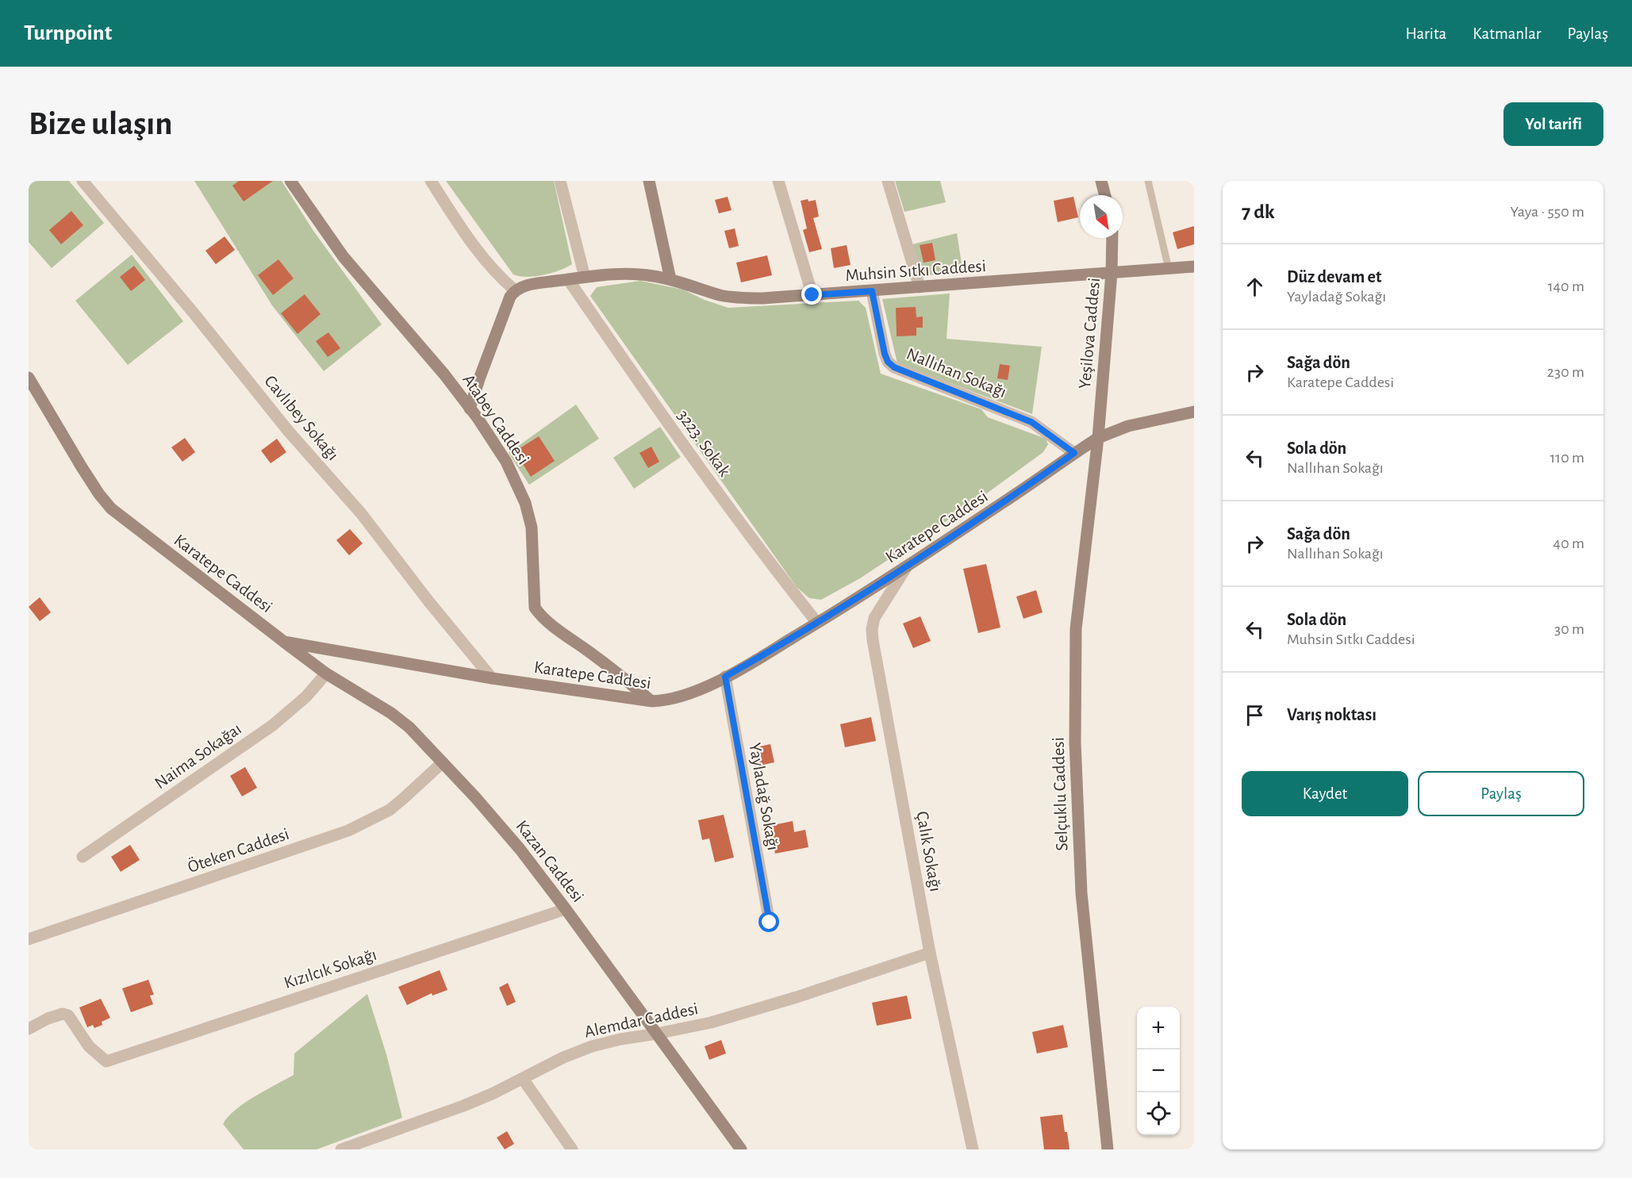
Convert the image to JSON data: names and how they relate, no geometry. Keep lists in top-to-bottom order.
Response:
{
  "streets": {
    "street": [
      "Muhsin Sıtkı Caddesi",
      "Yeşilova Caddesi",
      "Nallıhan Sokağı",
      "Cavlıbey Sokağı",
      "Atabey Caddesi",
      "3223. Sokak",
      "Karatepe Caddesi",
      "Naima Sokağaı",
      "Selçuklu Caddesi",
      "Yayladağ Sokağı",
      "Öteken Caddesi",
      "Çalık Sokağı",
      "Kazan Caddesi",
      "Kızılcık Sokağı",
      "Alemdar Caddesi"
    ]
  },
  "crossings": [
    ["Muhsin Sıtkı Caddesi", "Yeşilova Caddesi"],
    ["Muhsin Sıtkı Caddesi", "Nallıhan Sokağı"],
    ["Muhsin Sıtkı Caddesi", "3223. Sokak"],
    ["Yeşilova Caddesi", "Karatepe Caddesi"],
    ["Yeşilova Caddesi", "Selçuklu Caddesi"],
    ["Nallıhan Sokağı", "Karatepe Caddesi"],
    ["Cavlıbey Sokağı", "Karatepe Caddesi"],
    ["Atabey Caddesi", "Karatepe Caddesi"],
    ["3223. Sokak", "Karatepe Caddesi"],
    ["Karatepe Caddesi", "Selçuklu Caddesi"],
    ["Karatepe Caddesi", "Yayladağ Sokağı"],
    ["Karatepe Caddesi", "Çalık Sokağı"],
    ["Karatepe Caddesi", "Kazan Caddesi"],
    ["Naima Sokağaı", "Kazan Caddesi"],
    ["Öteken Caddesi", "Kazan Caddesi"],
    ["Çalık Sokağı", "Alemdar Caddesi"],
    ["Kazan Caddesi", "Kızılcık Sokağı"],
    ["Kazan Caddesi", "Alemdar Caddesi"]
  ],
  "north": "bottom right",
  "page": {
    "header": "Turnpoint",
    "nav": ["Harita", "Katmanlar", "Paylaş"],
    "buttons": [
      "Yol tarifi",
      ["Kaydet", "Paylaş"]
    ],
    "title": "Bize ulaşın",
    "heading": ["7 dk", "Yaya · 550 m"],
    "list": [
      ["Düz devam et", "Yayladağ Sokağı", "140 m"],
      ["Sağa dön", "Karatepe Caddesi", "230 m"],
      ["Sola dön", "Nallıhan Sokağı", "110 m"],
      ["Sağa dön", "Nallıhan Sokağı", "40 m"],
      ["Sola dön", "Muhsin Sıtkı Caddesi", "30 m"],
      "Varış noktası"
    ],
    "map_buttons": ["+", "−"]
  }
}
